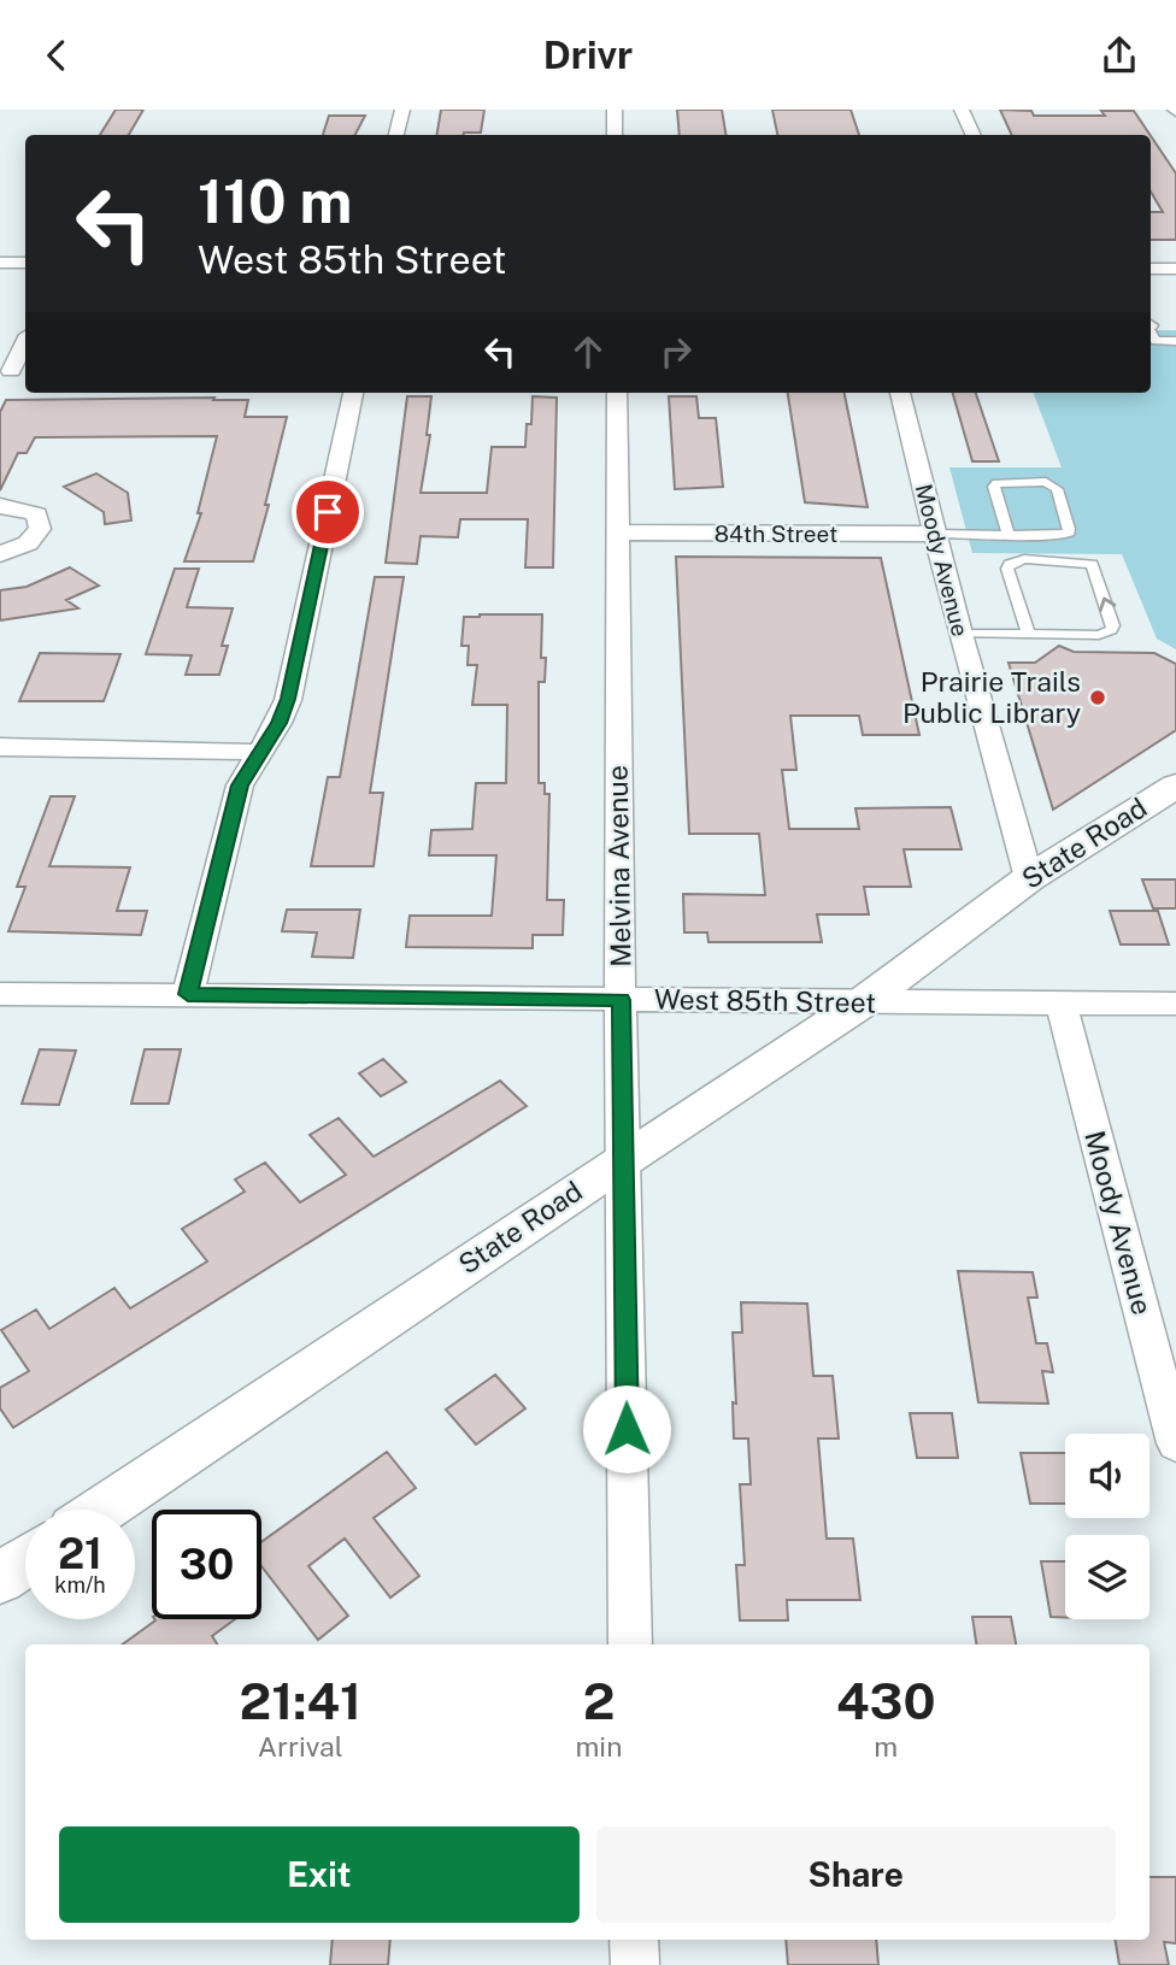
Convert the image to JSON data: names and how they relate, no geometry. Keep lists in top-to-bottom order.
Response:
{
  "streets": {
    "street": [
      "84th Street",
      "Moody Avenue",
      "State Road",
      "Melvina Avenue",
      "West 85th Street"
    ]
  },
  "crossings": [
    ["84th Street", "Moody Avenue"],
    ["84th Street", "Melvina Avenue"],
    ["Moody Avenue", "State Road"],
    ["Moody Avenue", "West 85th Street"],
    ["State Road", "Melvina Avenue"],
    ["State Road", "West 85th Street"],
    ["Melvina Avenue", "West 85th Street"]
  ],
  "places": ["Prairie Trails Public Library"],
  "page": {
    "header": "Drivr",
    "turn": ["110 m", "West 85th Street"],
    "speed": "21 km/h",
    "limit": "30",
    "eta": [
      "21:41",
      "Arrival",
      "2",
      "min",
      "430",
      "m"
    ],
    "buttons": ["Exit", "Share"]
  }
}
